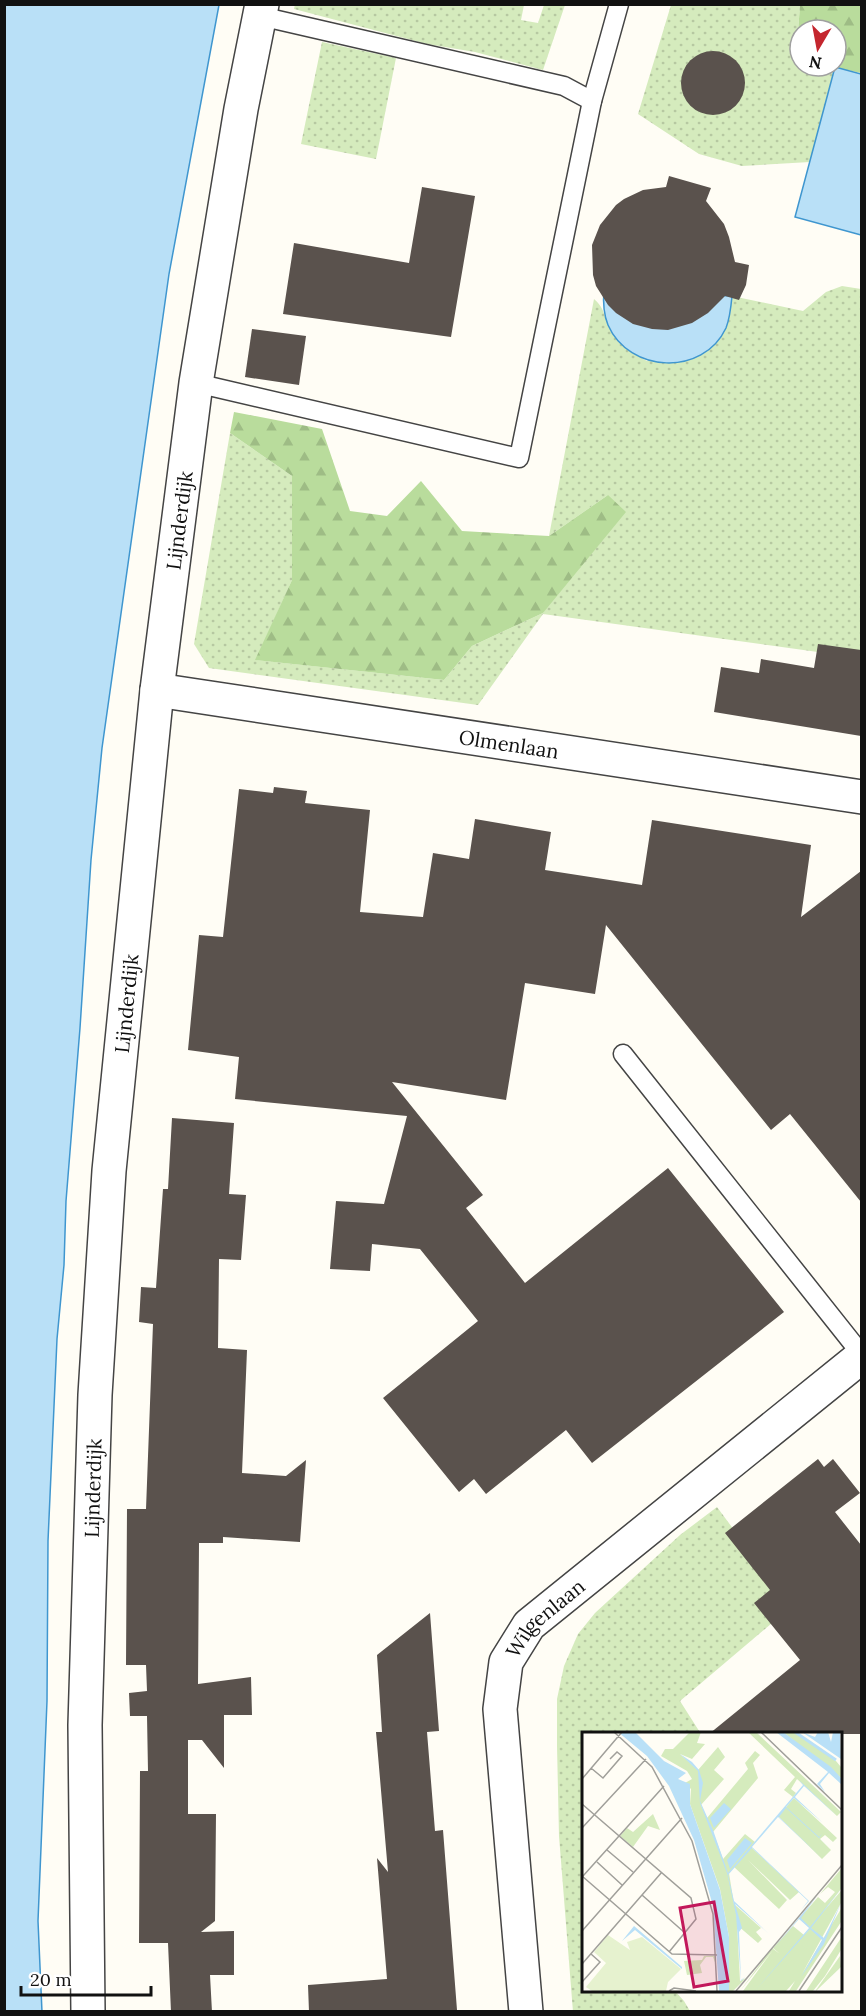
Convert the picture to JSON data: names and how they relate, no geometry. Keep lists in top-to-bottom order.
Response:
{
  "streets": {
    "street": ["Lijnderdijk", "Olmenlaan", "Wilgenlaan"]
  },
  "crossings": [
    ["Lijnderdijk", "Olmenlaan"]
  ],
  "scale_bar": "20 m",
  "north": "bottom"
}
